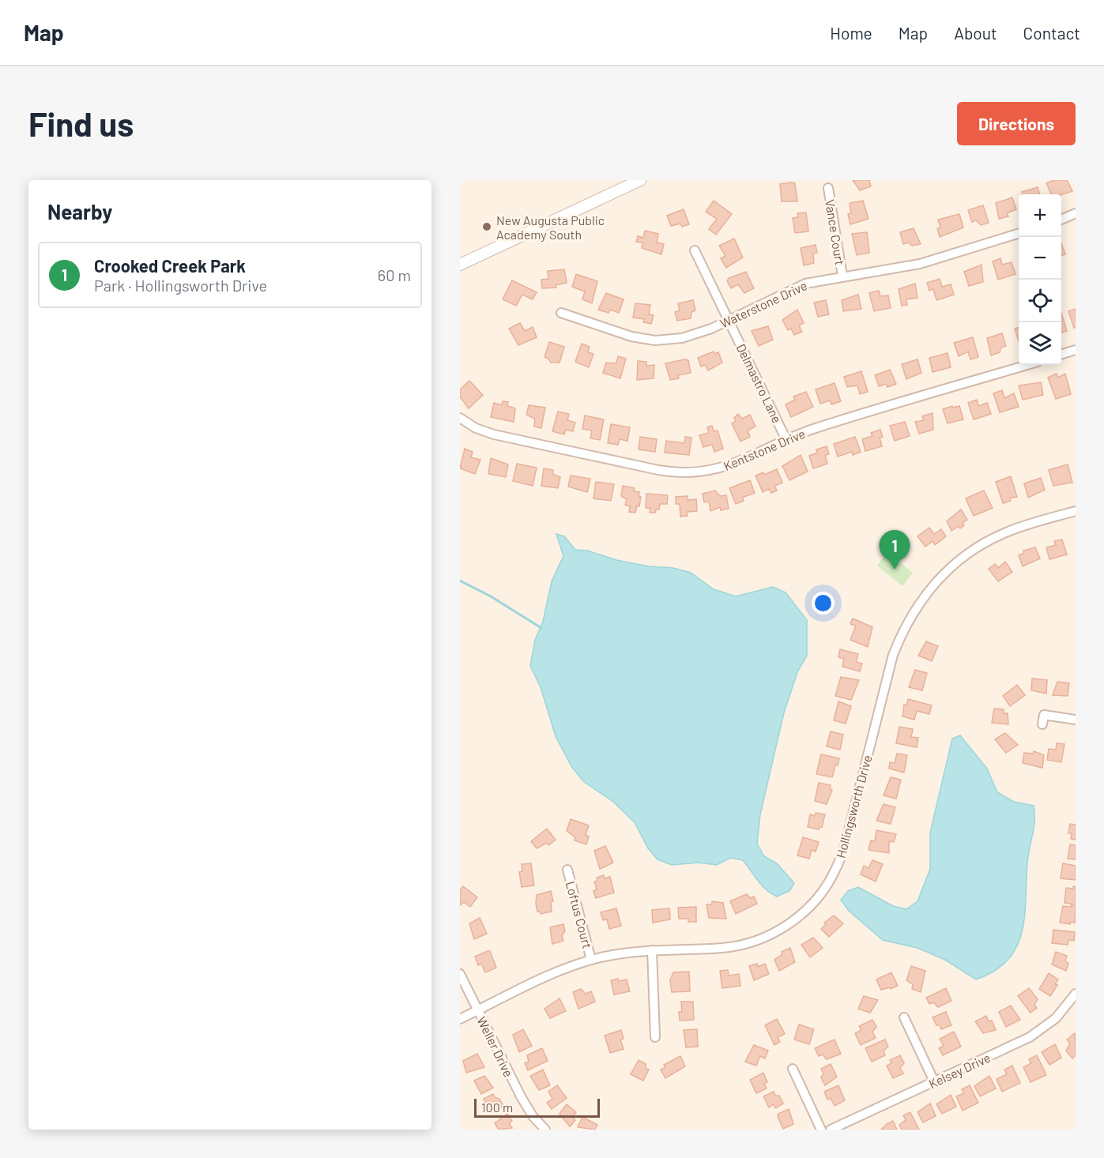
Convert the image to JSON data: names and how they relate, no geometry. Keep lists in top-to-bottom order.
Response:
{
  "streets": {
    "street": [
      "Vance Court",
      "Waterstone Drive",
      "Delmastro Lane",
      "Kentstone Drive",
      "Hollingsworth Drive",
      "Loftus Court",
      "Weller Drive",
      "Kelsey Drive"
    ]
  },
  "crossings": [
    ["Vance Court", "Waterstone Drive"],
    ["Waterstone Drive", "Delmastro Lane"],
    ["Delmastro Lane", "Kentstone Drive"],
    ["Hollingsworth Drive", "Loftus Court"],
    ["Hollingsworth Drive", "Weller Drive"]
  ],
  "places": ["New Augusta Public Academy South"],
  "scale_bar": "100 m",
  "page": {
    "header": "Map",
    "nav": [
      "Home",
      "Map",
      "About",
      "Contact"
    ],
    "buttons": "Directions",
    "title": "Find us",
    "heading": "Nearby",
    "map_buttons": ["+", "−"],
    "list": [
      {
        "mark": "1",
        "name": "Crooked Creek Park",
        "note": "Park · Hollingsworth Drive",
        "value": "60 m"
      }
    ],
    "pins": "1",
    "scale": "100 m"
  }
}
